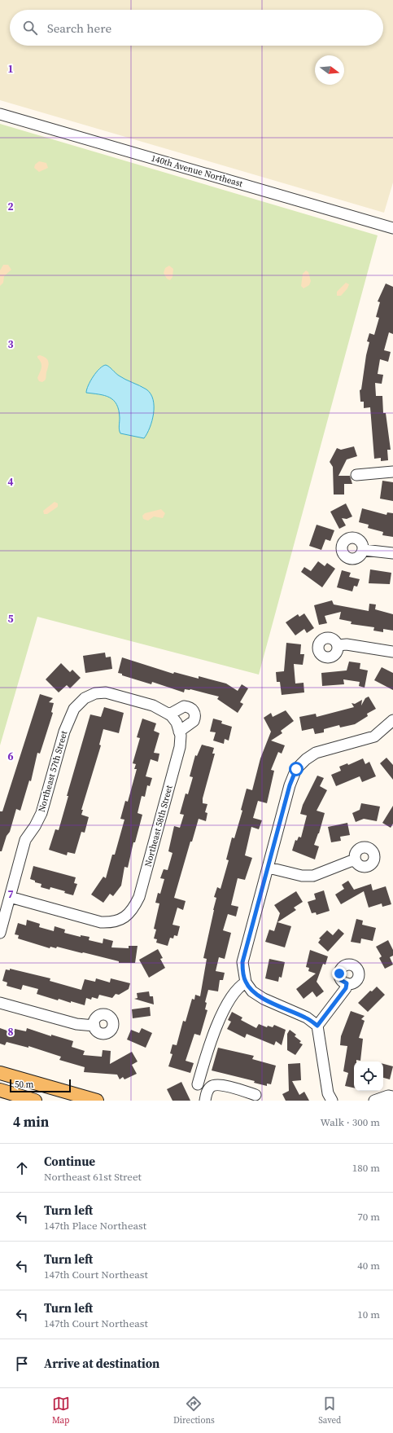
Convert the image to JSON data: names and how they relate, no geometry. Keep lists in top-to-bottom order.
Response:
{
  "streets": {
    "street": ["140th Avenue Northeast", "Northeast 57th Street", "Northeast 58th Street"]
  },
  "crossings": [
    ["Northeast 57th Street", "Northeast 58th Street"]
  ],
  "scale_bar": "50 m",
  "north": "right",
  "page": {
    "search": "Search here",
    "scale": "50 m",
    "heading": ["4 min", "Walk · 300 m"],
    "list": [
      ["Continue", "Northeast 61st Street", "180 m"],
      ["Turn left", "147th Place Northeast", "70 m"],
      ["Turn left", "147th Court Northeast", "40 m"],
      ["Turn left", "147th Court Northeast", "10 m"],
      "Arrive at destination"
    ],
    "nav": ["Map", "Directions", "Saved"]
  },
  "grid": {
    "rows": [
      "1",
      "2",
      "3",
      "4",
      "5",
      "6",
      "7",
      "8"
    ]
  }
}
